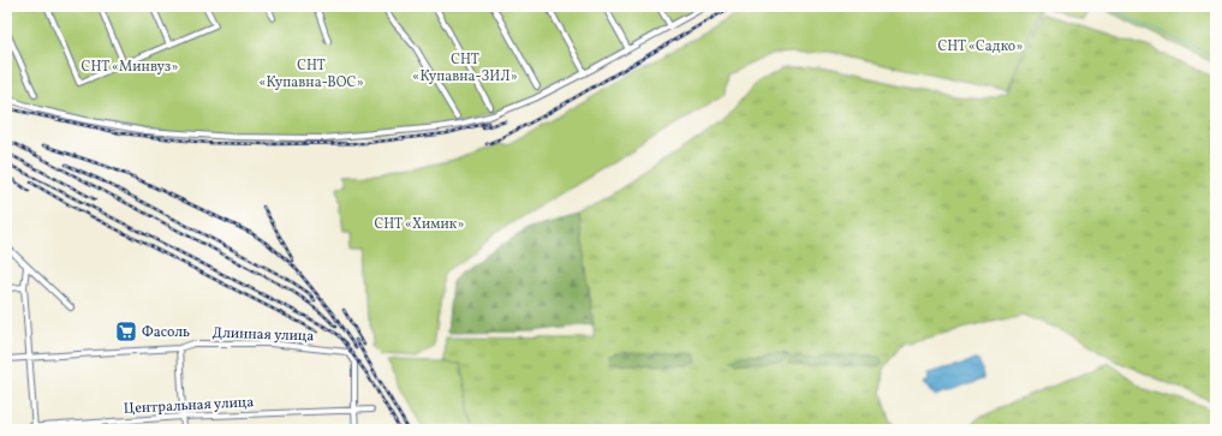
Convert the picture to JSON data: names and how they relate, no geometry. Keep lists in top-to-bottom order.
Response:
{
  "streets": {
    "street": ["Длинная улица", "Центральная улица"]
  },
  "crossings": [
    ["Длинная улица", "Центральная улица"]
  ],
  "parks": [
    "СНТ «Садко»",
    "СНТ «Купавна-ЗИЛ»",
    "СНТ «Купавна-ВОС»",
    "СНТ «Минвуз»",
    "СНТ «Химик»"
  ],
  "places": {
    "supermarket": ["Фасоль"]
  }
}
